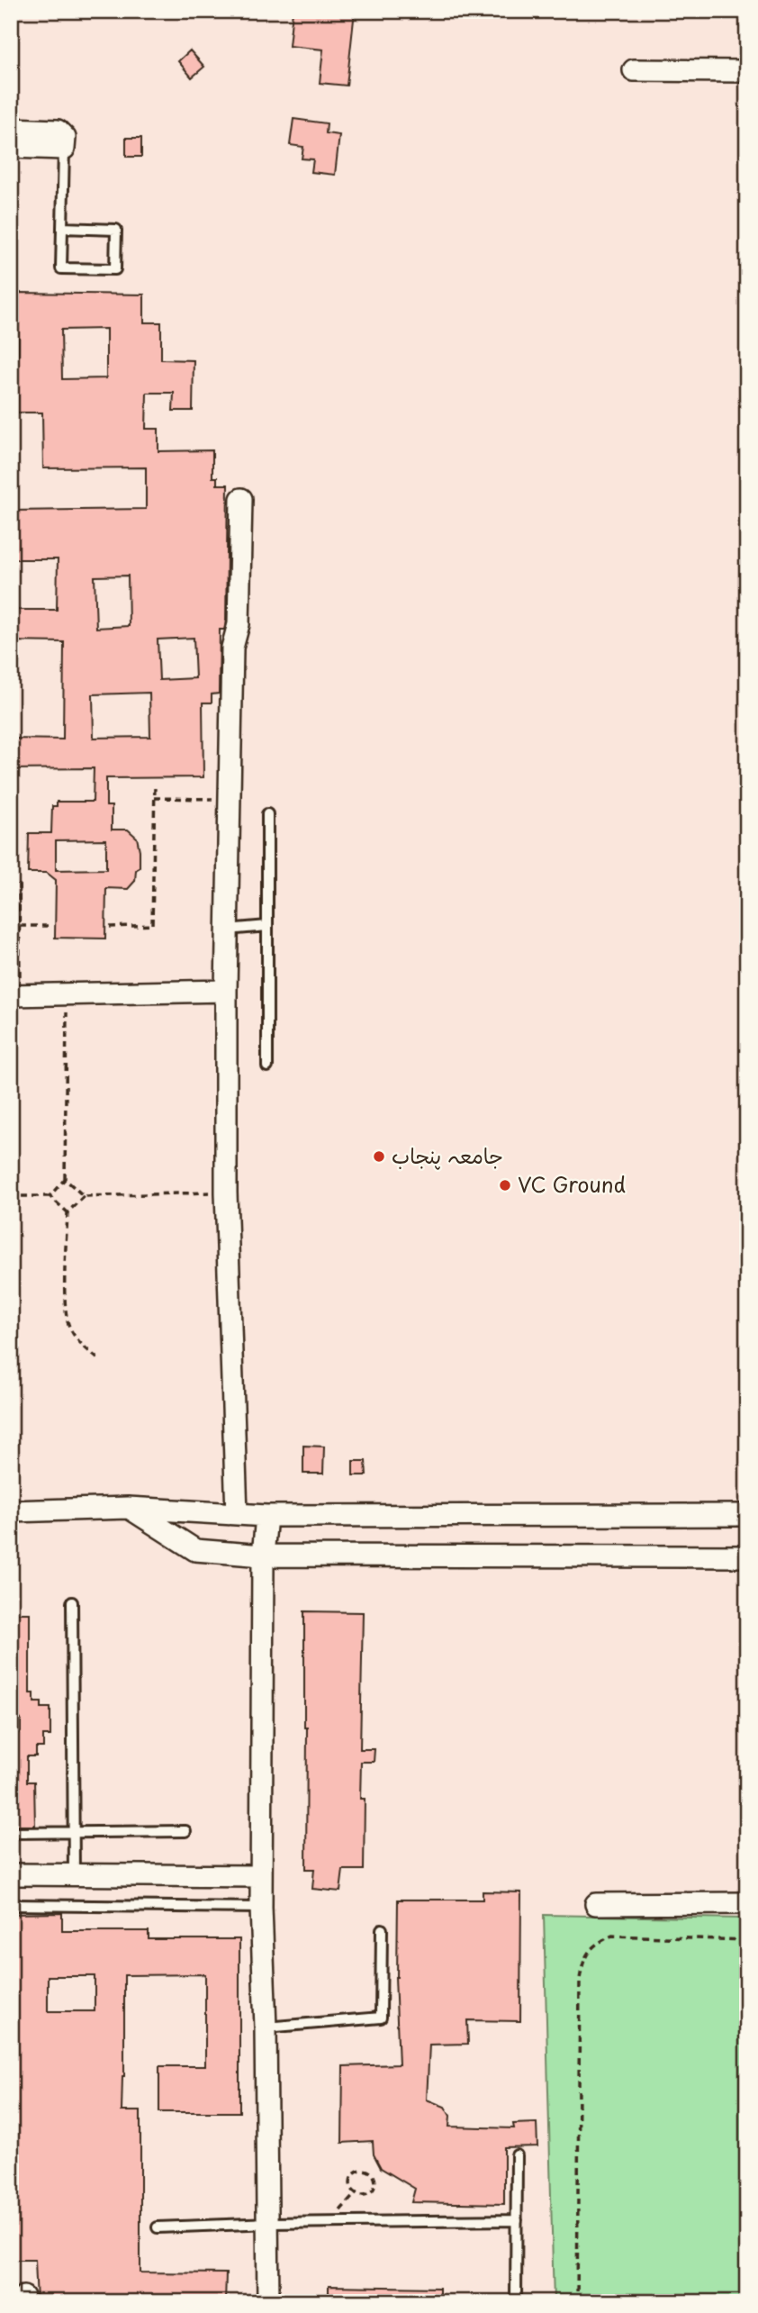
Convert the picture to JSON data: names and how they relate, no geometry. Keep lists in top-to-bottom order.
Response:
{
  "places": ["جامعہ پنجاب", "VC Ground"]
}
